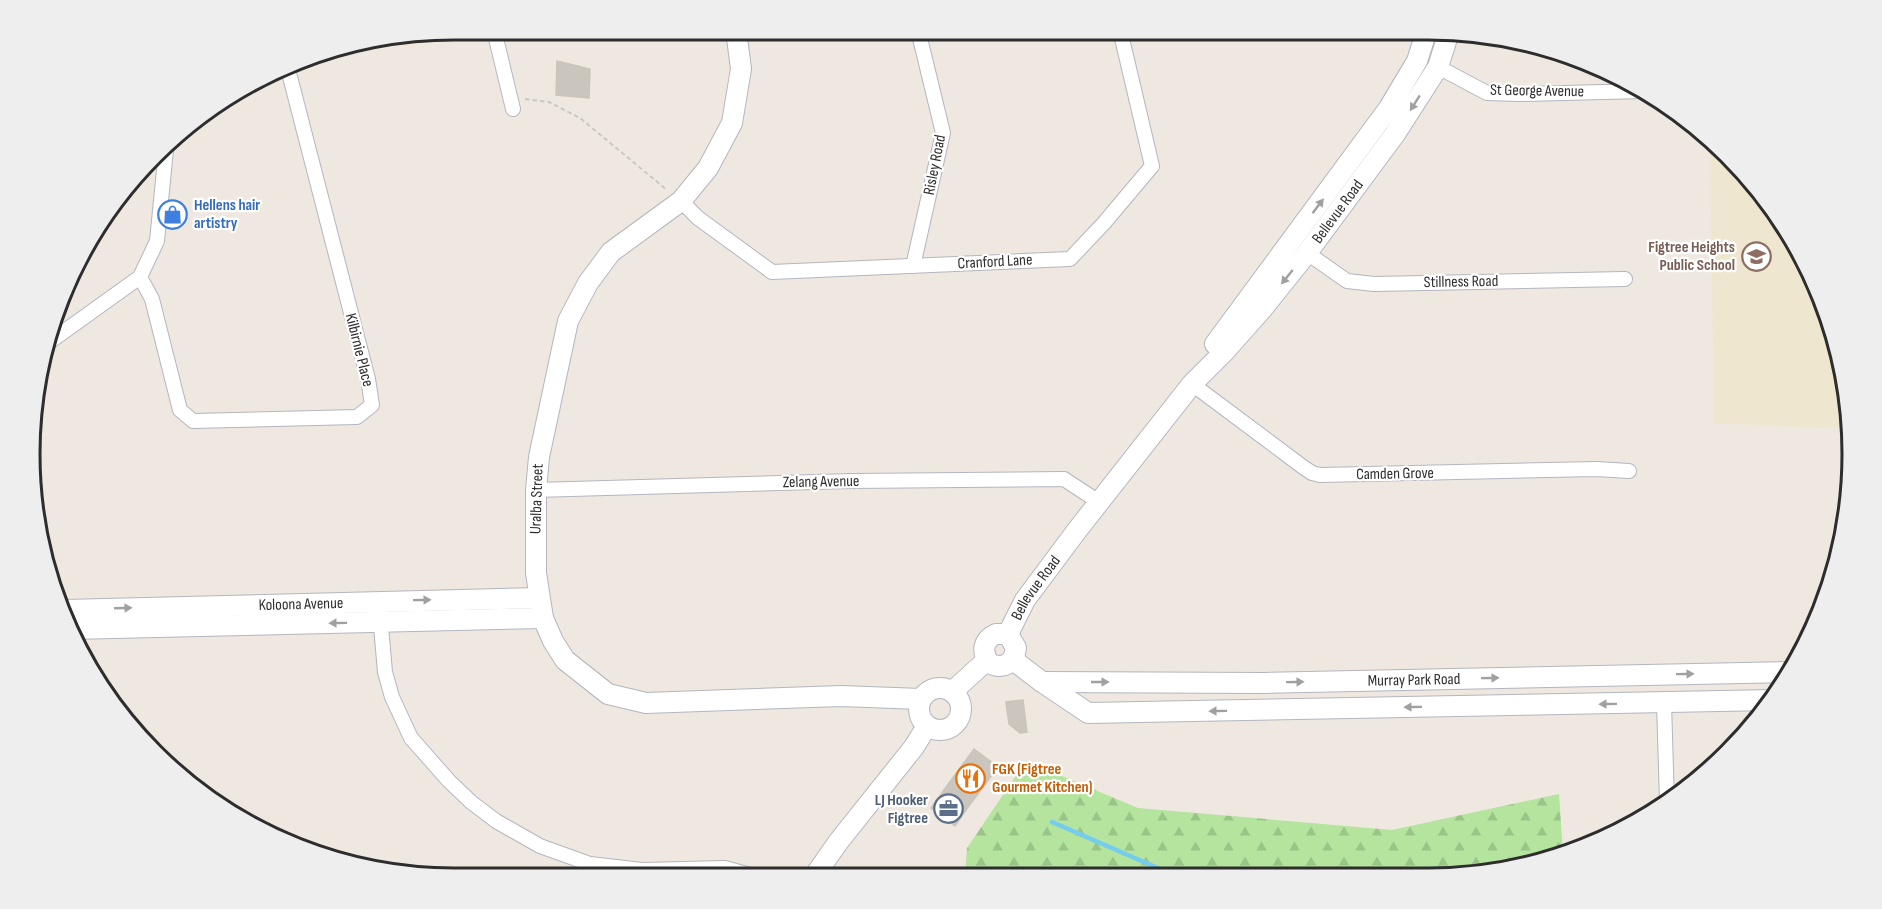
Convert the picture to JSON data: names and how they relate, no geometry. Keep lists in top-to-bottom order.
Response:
{
  "streets": {
    "street": [
      "St George Avenue",
      "Risley Road",
      "Bellevue Road",
      "Cranford Lane",
      "Stillness Road",
      "Kilbirnie Place",
      "Camden Grove",
      "Zelang Avenue",
      "Uralba Street",
      "Koloona Avenue",
      "Murray Park Road"
    ]
  },
  "crossings": [
    ["St George Avenue", "Bellevue Road"],
    ["Risley Road", "Cranford Lane"],
    ["Bellevue Road", "Stillness Road"],
    ["Bellevue Road", "Camden Grove"],
    ["Bellevue Road", "Zelang Avenue"],
    ["Bellevue Road", "Murray Park Road"],
    ["Cranford Lane", "Uralba Street"],
    ["Zelang Avenue", "Uralba Street"],
    ["Uralba Street", "Koloona Avenue"]
  ],
  "places": {
    "shop": ["Hellens hair artistry"],
    "school or university": ["Figtree Heights Public School"],
    "restaurant": ["FGK (Figtree Gourmet Kitchen)"],
    "office": ["LJ Hooker Figtree"]
  }
}
